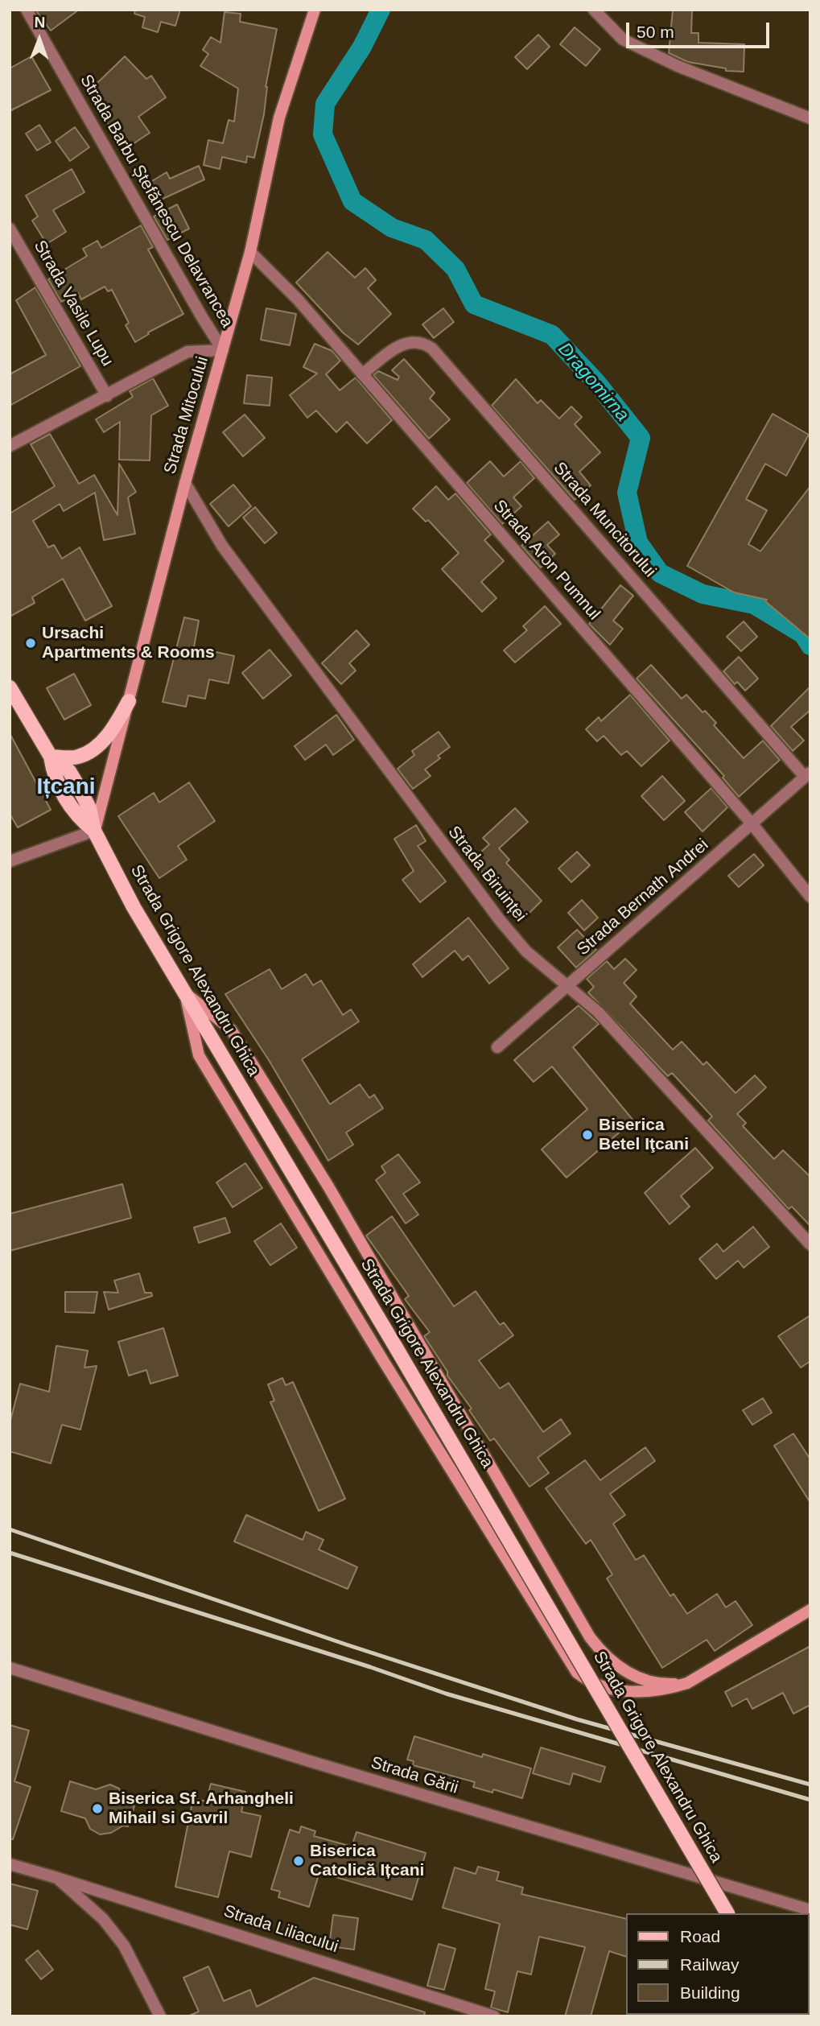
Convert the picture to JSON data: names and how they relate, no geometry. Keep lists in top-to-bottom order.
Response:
{
  "streets": {
    "main road": ["Strada Mitocului", "Strada Grigore Alexandru Ghica"],
    "street": [
      "Strada Barbu Ștefănescu Delavrancea",
      "Strada Vasile Lupu",
      "Strada Muncitorului",
      "Strada Aron Pumnul",
      "Strada Biruinței",
      "Strada Bernath Andrei",
      "Strada Gării",
      "Strada Liliacului"
    ]
  },
  "crossings": [
    ["Strada Barbu Ștefănescu Delavrancea", "Strada Mitocului"],
    ["Strada Mitocului", "Strada Aron Pumnul"],
    ["Strada Mitocului", "Strada Biruinței"],
    ["Strada Mitocului", "Strada Grigore Alexandru Ghica"],
    ["Strada Muncitorului", "Strada Aron Pumnul"],
    ["Strada Muncitorului", "Strada Bernath Andrei"],
    ["Strada Aron Pumnul", "Strada Bernath Andrei"],
    ["Strada Biruinței", "Strada Bernath Andrei"]
  ],
  "districts": ["Ițcani"],
  "water": ["Dragomirna"],
  "places": [
    "Ursachi Apartments & Rooms",
    "Biserica Betel Iţcani",
    "Biserica Sf. Arhangheli Mihail si Gavril",
    "Biserica Catolică Ițcani"
  ],
  "legend": ["Road", "Railway", "Building"],
  "scale_bar": "50 m",
  "north": "top"
}
